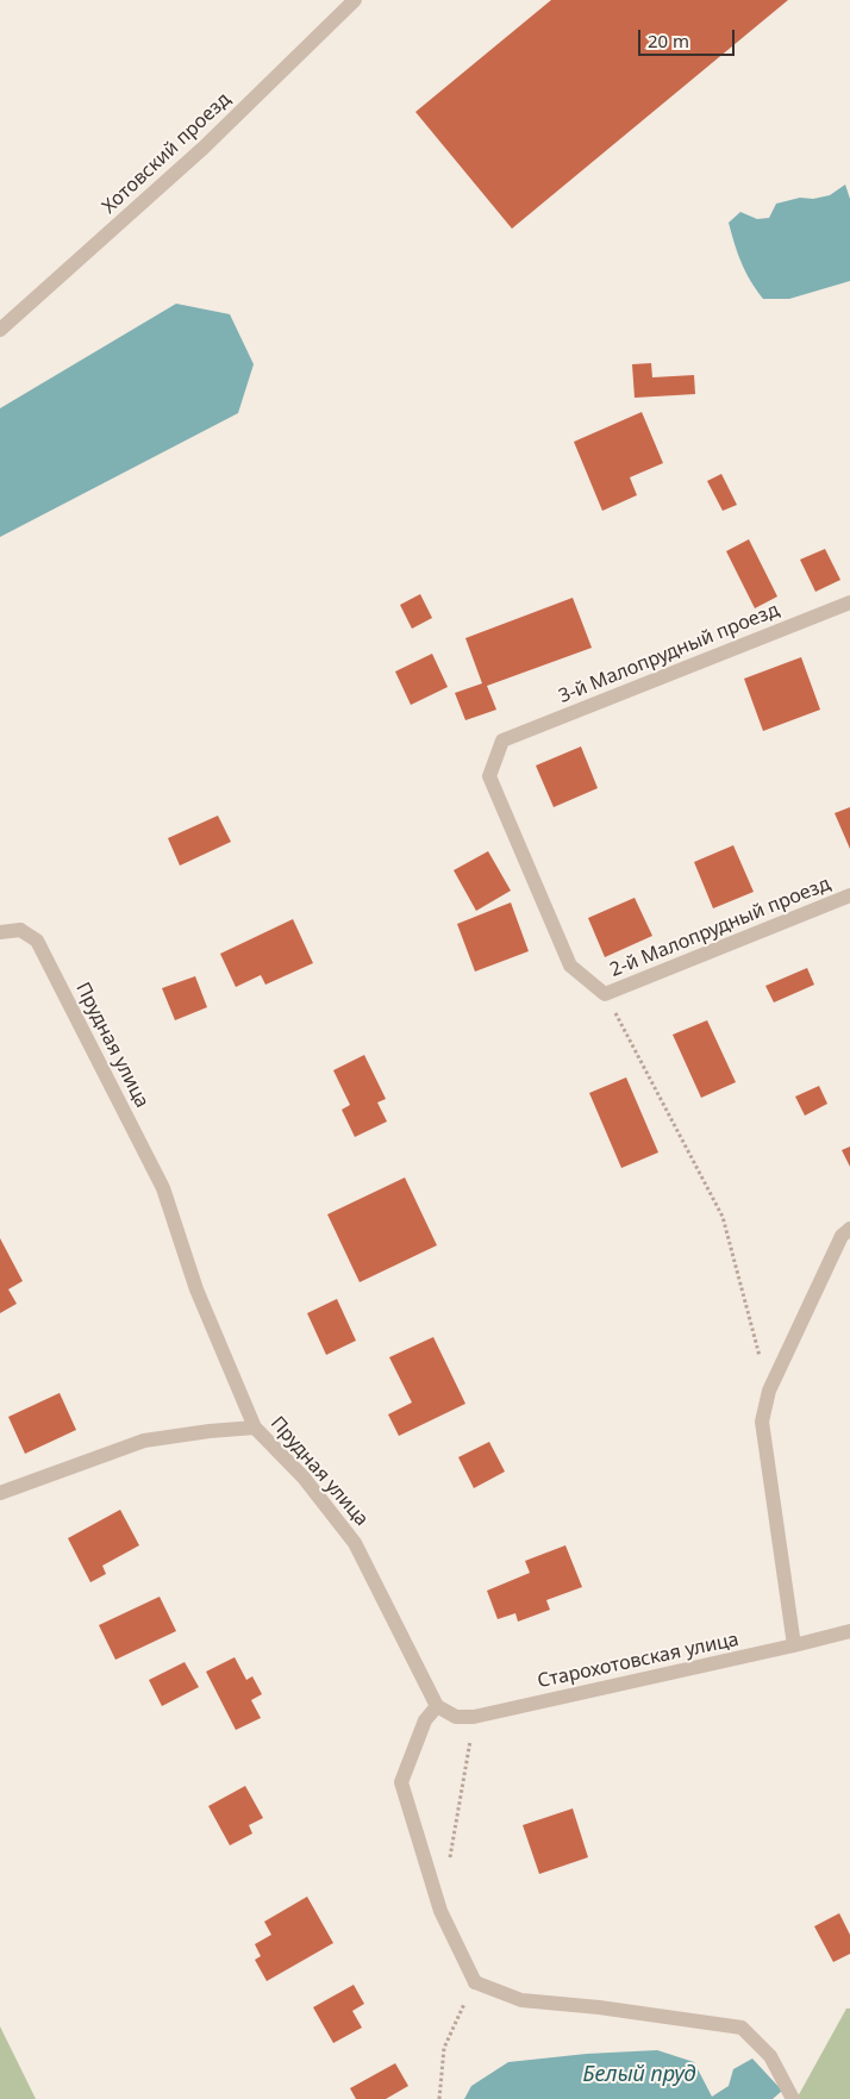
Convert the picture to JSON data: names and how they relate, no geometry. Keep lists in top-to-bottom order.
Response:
{
  "streets": {
    "street": [
      "Хотовский проезд",
      "3-й Малопрудный проезд",
      "2-й Малопрудный проезд",
      "Прудная улица",
      "Старохотовская улица"
    ]
  },
  "crossings": [
    ["3-й Малопрудный проезд", "2-й Малопрудный проезд"],
    ["Прудная улица", "Старохотовская улица"]
  ],
  "water": ["Белый пруд"],
  "scale_bar": "20 m"
}
